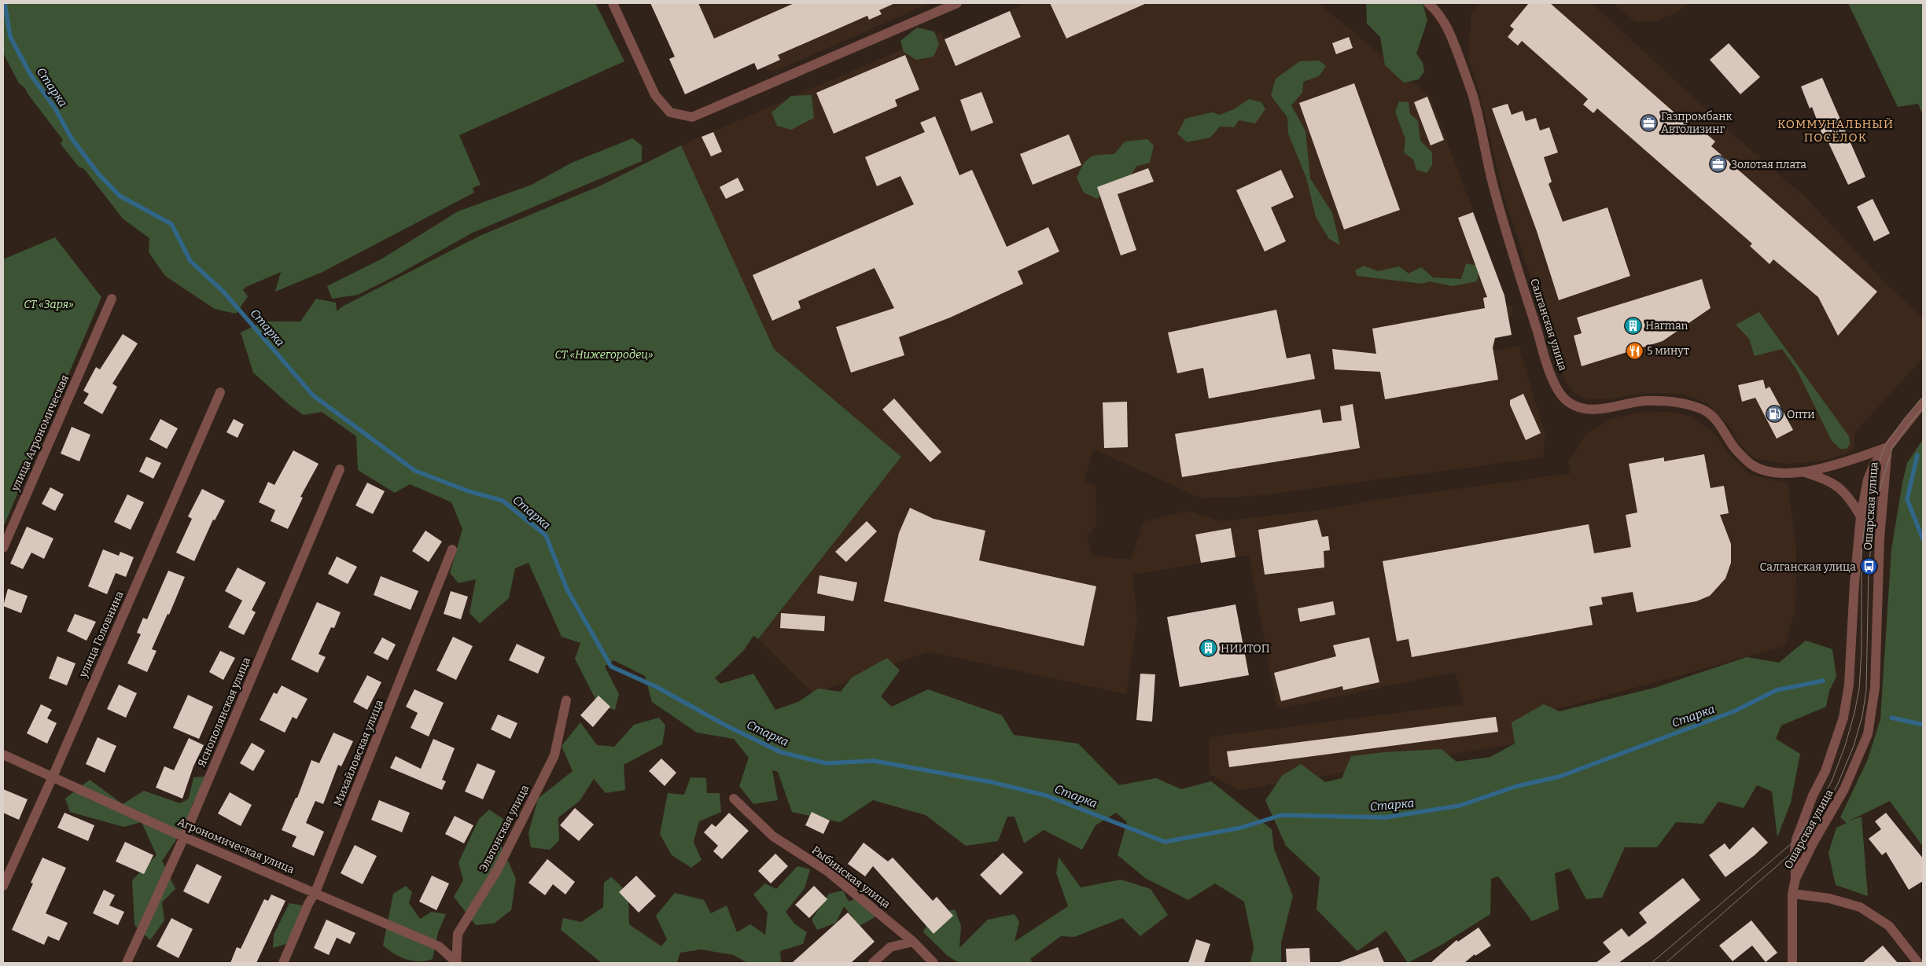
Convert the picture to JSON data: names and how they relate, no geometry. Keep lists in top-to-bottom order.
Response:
{
  "streets": {
    "street": [
      "Салганская улица",
      "улица Агрономическая",
      "Ошарская улица",
      "улица Головнина",
      "Яснополянская улица",
      "Михайловская улица",
      "Эльтонская улица",
      "Агрономическая улица",
      "Рыбинская улица"
    ]
  },
  "crossings": [
    ["Салганская улица", "Ошарская улица"],
    ["улица Головнина", "Агрономическая улица"],
    ["Яснополянская улица", "Агрономическая улица"],
    ["Михайловская улица", "Агрономическая улица"],
    ["Эльтонская улица", "Агрономическая улица"]
  ],
  "districts": ["КОММУНАЛЬНЫЙ ПОСЁЛОК"],
  "water": ["Старка"],
  "parks": ["СТ «Заря»", "СТ «Нижегородец»"],
  "places": {
    "office": ["Газпромбанк Автолизинг", "Золотая плата"],
    "building": ["Harman", "НИИТОП"],
    "restaurant": ["5 минут"],
    "fuel station": ["Опти"],
    "bus stop": ["Салганская улица"]
  }
}
